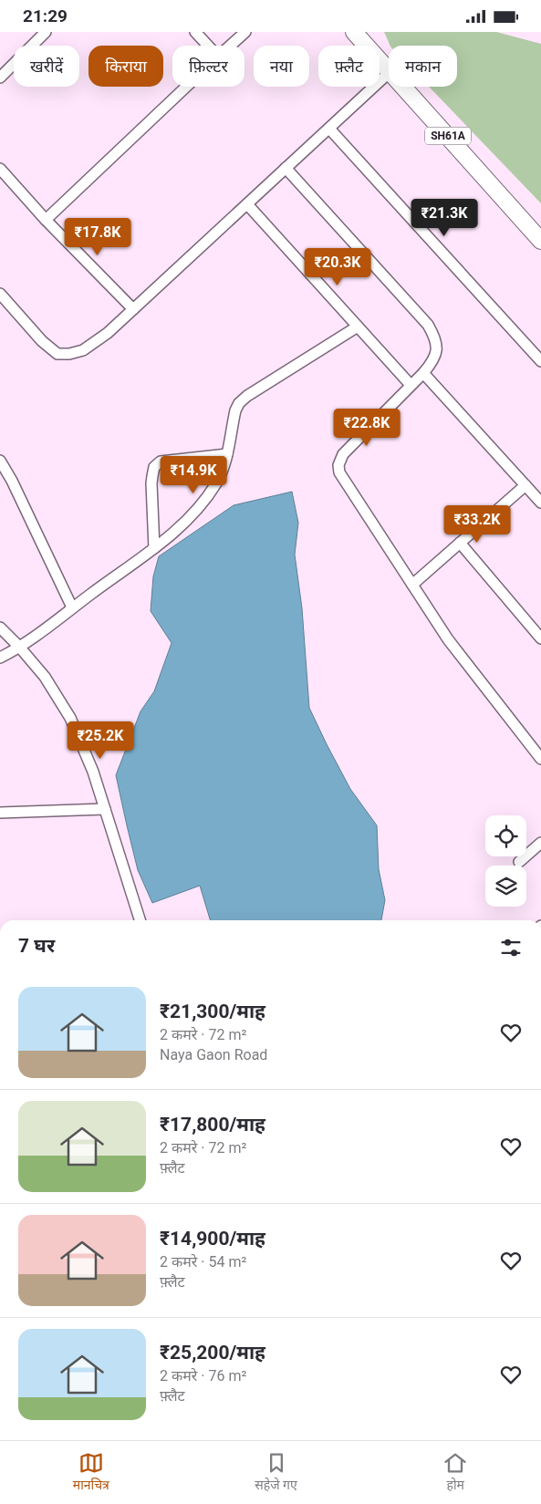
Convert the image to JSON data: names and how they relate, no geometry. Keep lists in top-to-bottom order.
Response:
{
  "streets": {
    "main road": ["SH61A"]
  },
  "page": {
    "status": "21:29",
    "chip": [
      "खरीदें",
      "किराया",
      "फ़िल्टर",
      "नया",
      "फ़्लैट",
      "मकान"
    ],
    "price": [
      "₹21.3K",
      "₹17.8K",
      "₹20.3K",
      "₹22.8K",
      "₹14.9K",
      "₹33.2K",
      "₹25.2K"
    ],
    "heading": "7 घर",
    "list": [
      {
        "name": "₹21,300/माह",
        "note": "2 कमरे · 72 m² · Naya Gaon Road"
      },
      {
        "name": "₹17,800/माह",
        "note": "2 कमरे · 72 m² · फ़्लैट"
      },
      {
        "name": "₹14,900/माह",
        "note": "2 कमरे · 54 m² · फ़्लैट"
      },
      {
        "name": "₹25,200/माह",
        "note": "2 कमरे · 76 m² · फ़्लैट"
      }
    ],
    "tabs": ["मानचित्र", "सहेजे गए", "होम"]
  }
}
